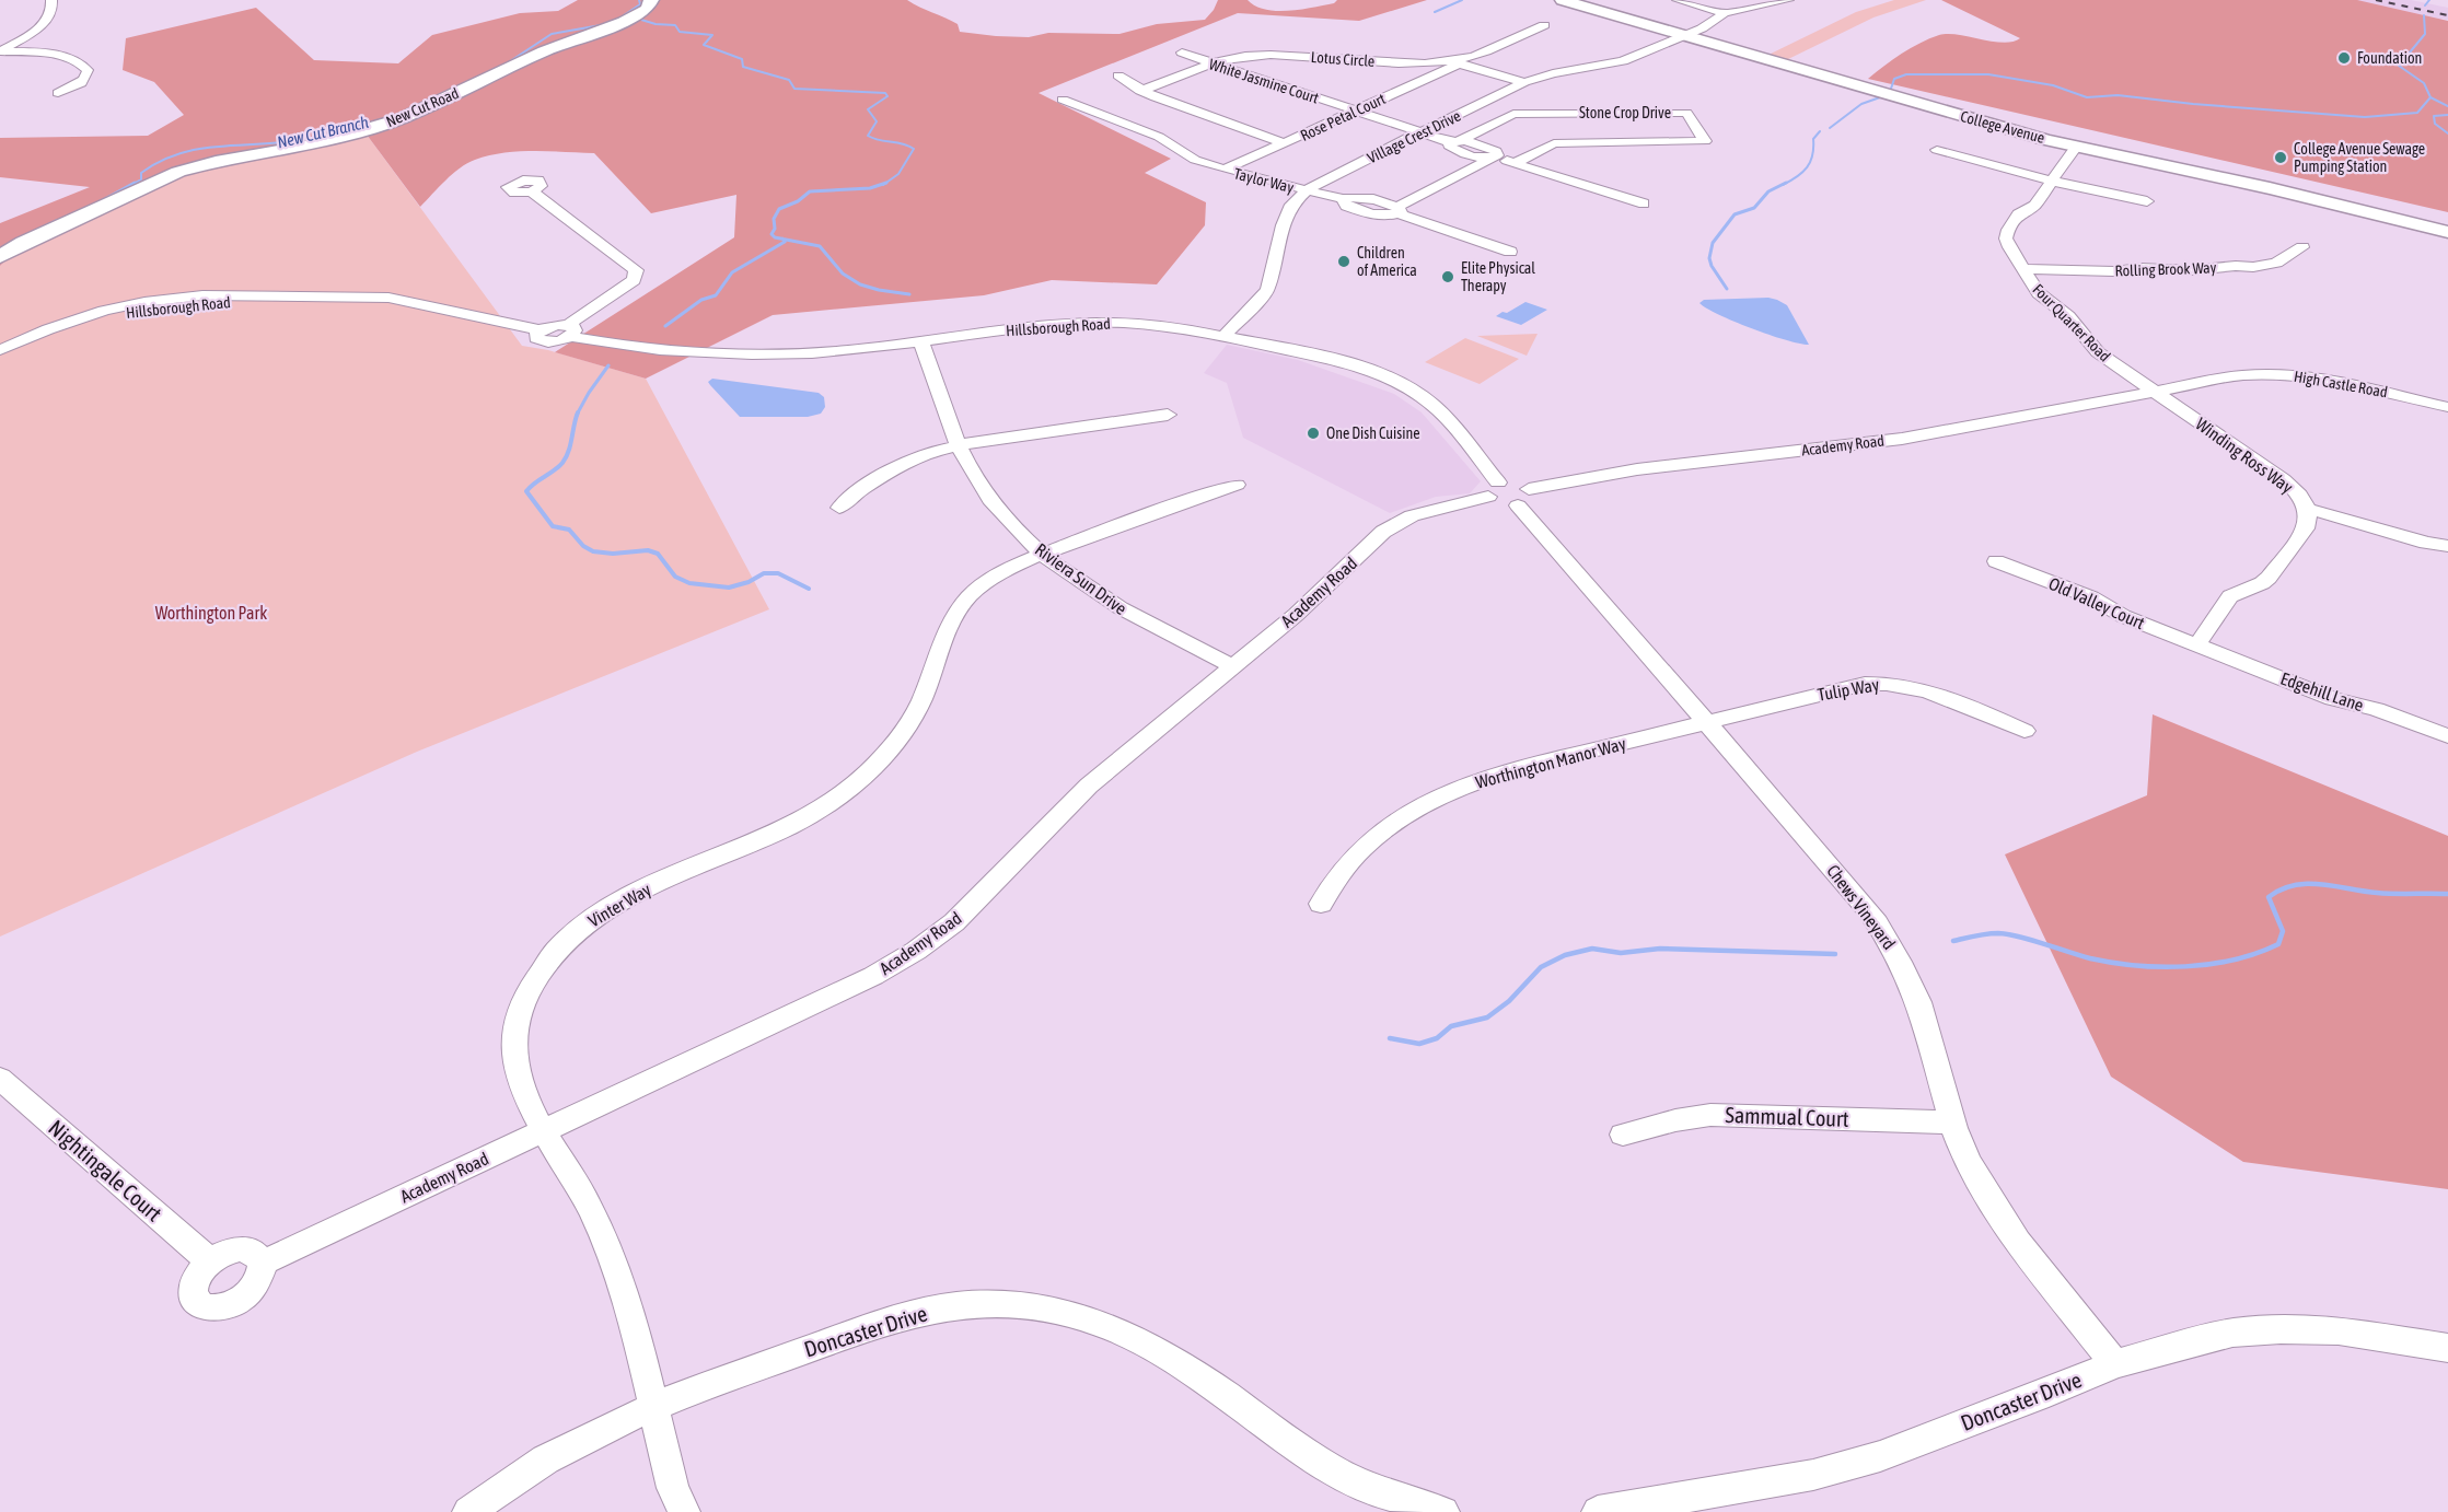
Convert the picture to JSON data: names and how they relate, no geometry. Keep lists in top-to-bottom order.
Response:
{
  "streets": {
    "street": [
      "Lotus Circle",
      "White Jasmine Court",
      "New Cut Road",
      "Stone Crop Drive",
      "Rose Petal Court",
      "College Avenue",
      "Village Crest Drive",
      "Taylor Way",
      "Rolling Brook Way",
      "Hillsborough Road",
      "Four Quarter Road",
      "High Castle Road",
      "Academy Road",
      "Winding Ross Way",
      "Riviera Sun Drive",
      "Old Valley Court",
      "Tulip Way",
      "Edgehill Lane",
      "Worthington Manor Way",
      "Vinter Way",
      "Chews Vineyard",
      "Sammual Court",
      "Nightingale Court",
      "Doncaster Drive"
    ]
  },
  "crossings": [
    ["Lotus Circle", "White Jasmine Court"],
    ["Lotus Circle", "Rose Petal Court"],
    ["White Jasmine Court", "Stone Crop Drive"],
    ["White Jasmine Court", "Rose Petal Court"],
    ["White Jasmine Court", "Village Crest Drive"],
    ["Rose Petal Court", "Taylor Way"],
    ["College Avenue", "Village Crest Drive"],
    ["College Avenue", "Four Quarter Road"],
    ["Village Crest Drive", "Taylor Way"],
    ["Village Crest Drive", "Hillsborough Road"],
    ["Rolling Brook Way", "Four Quarter Road"],
    ["Hillsborough Road", "Academy Road"],
    ["Hillsborough Road", "Riviera Sun Drive"],
    ["Four Quarter Road", "High Castle Road"],
    ["Four Quarter Road", "Academy Road"],
    ["Four Quarter Road", "Winding Ross Way"],
    ["High Castle Road", "Academy Road"],
    ["High Castle Road", "Winding Ross Way"],
    ["Academy Road", "Winding Ross Way"],
    ["Academy Road", "Riviera Sun Drive"],
    ["Academy Road", "Vinter Way"],
    ["Academy Road", "Chews Vineyard"],
    ["Academy Road", "Nightingale Court"],
    ["Winding Ross Way", "Old Valley Court"],
    ["Winding Ross Way", "Edgehill Lane"],
    ["Riviera Sun Drive", "Vinter Way"],
    ["Old Valley Court", "Edgehill Lane"],
    ["Tulip Way", "Worthington Manor Way"],
    ["Tulip Way", "Chews Vineyard"],
    ["Worthington Manor Way", "Chews Vineyard"],
    ["Vinter Way", "Doncaster Drive"],
    ["Chews Vineyard", "Sammual Court"],
    ["Chews Vineyard", "Doncaster Drive"]
  ],
  "water": ["New Cut Branch"],
  "parks": ["Worthington Park"],
  "places": [
    "Foundation",
    "College Avenue Sewage Pumping Station",
    "Children of America",
    "Elite Physical Therapy",
    "One Dish Cuisine"
  ]
}
